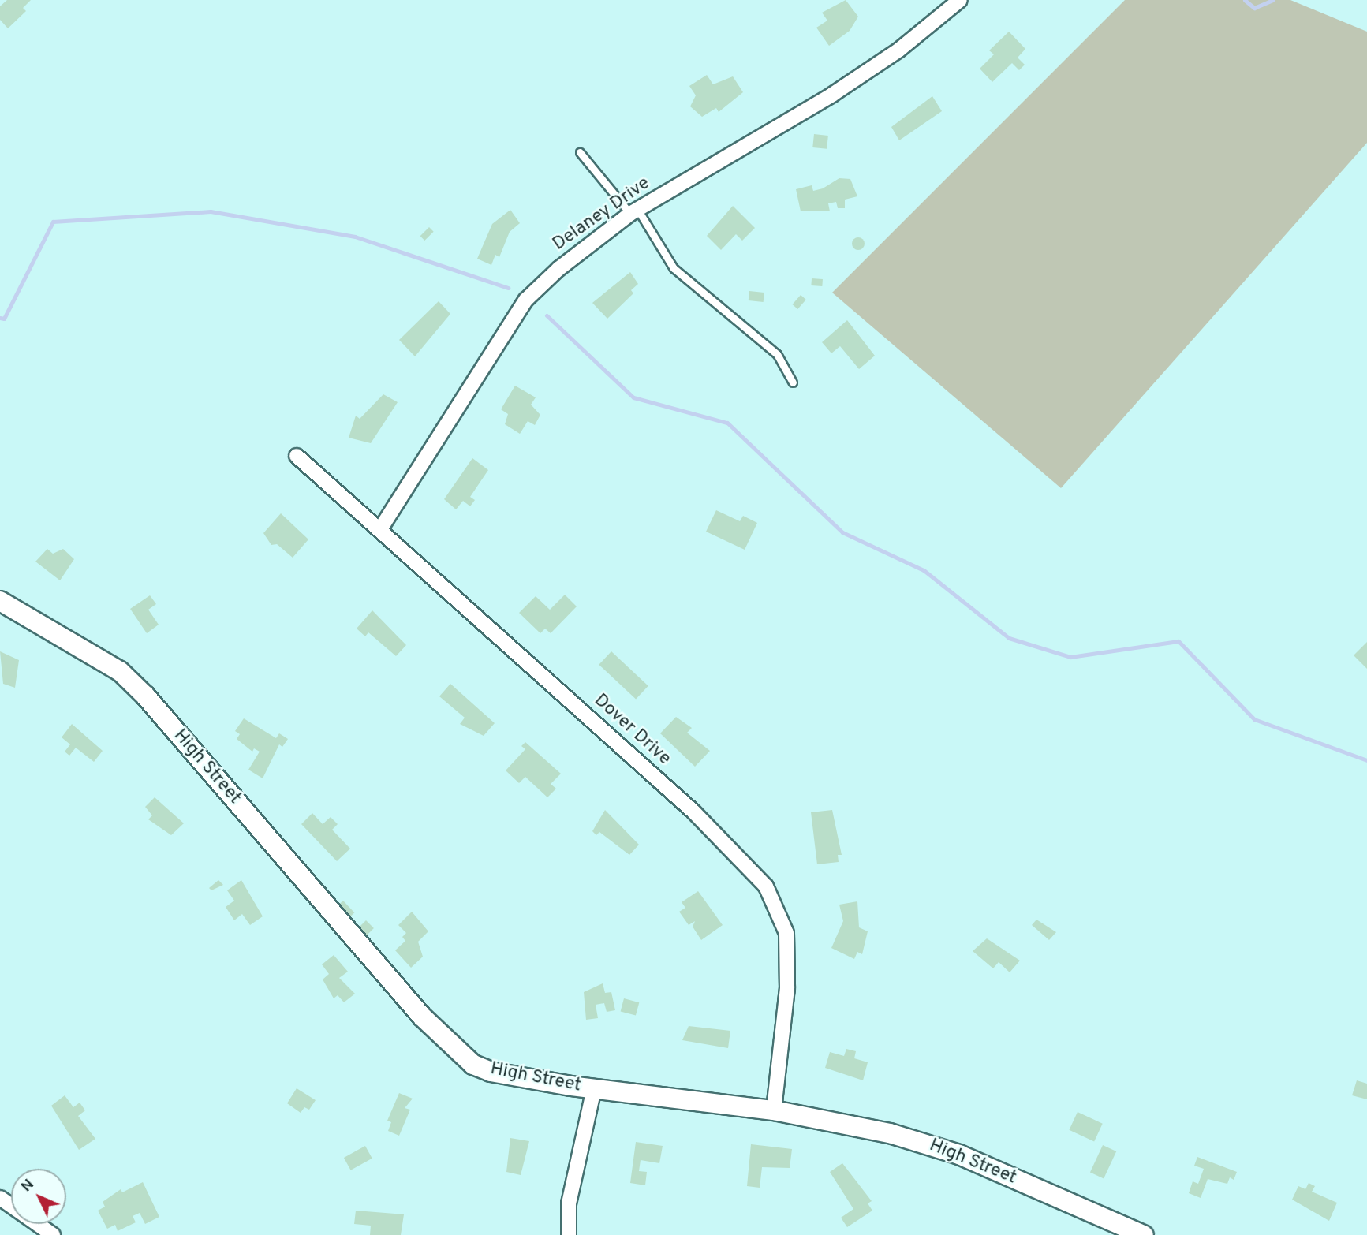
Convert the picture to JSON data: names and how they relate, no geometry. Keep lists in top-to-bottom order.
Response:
{
  "streets": {
    "street": ["Delaney Drive", "Dover Drive", "High Street"]
  },
  "crossings": [
    ["Delaney Drive", "Dover Drive"],
    ["Dover Drive", "High Street"]
  ],
  "north": "top left"
}
